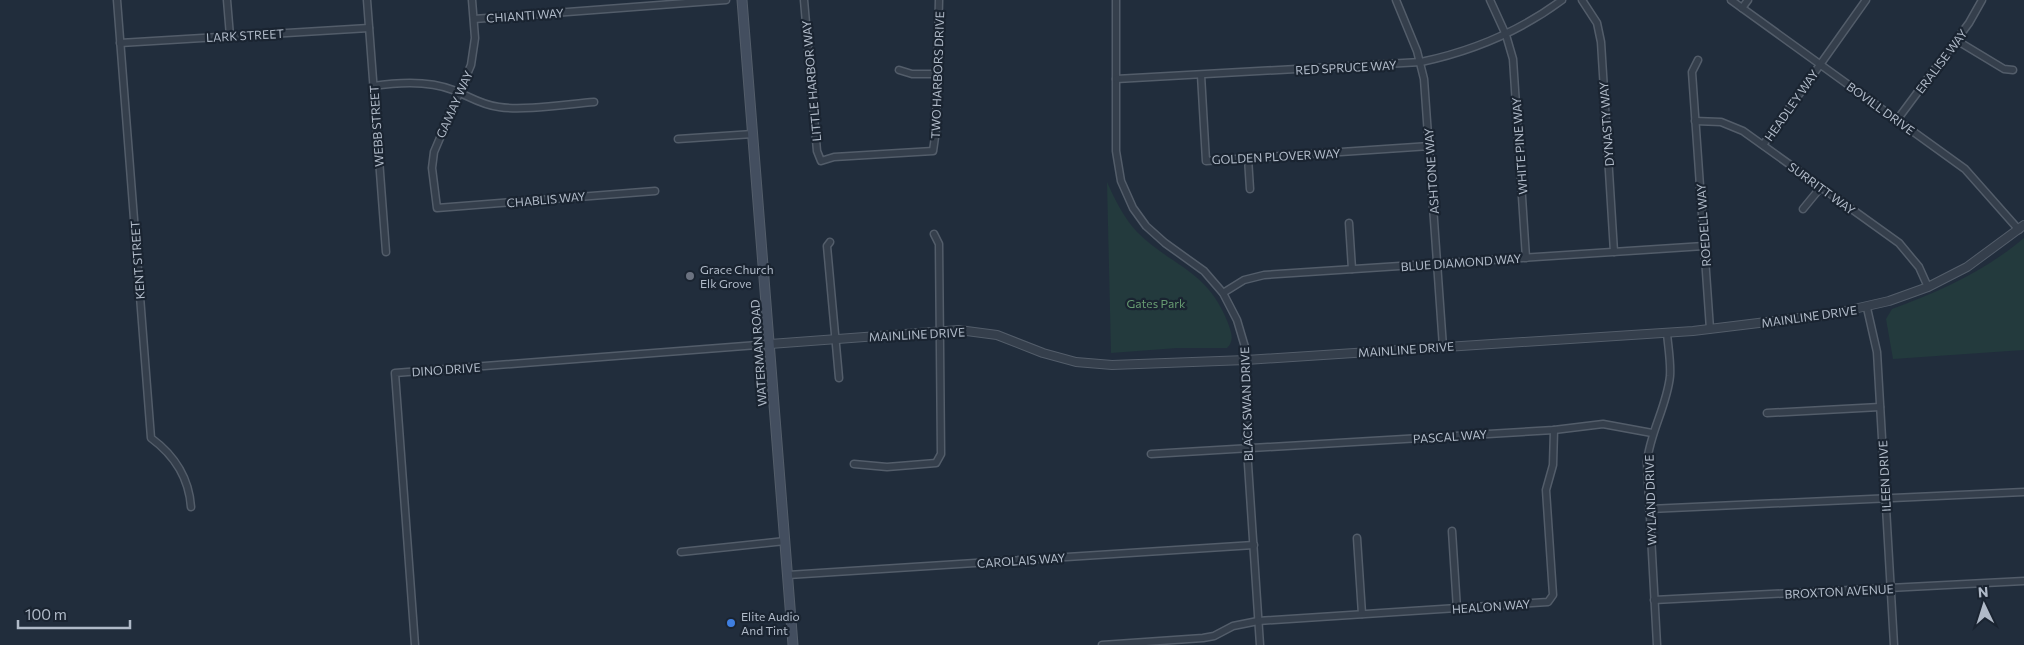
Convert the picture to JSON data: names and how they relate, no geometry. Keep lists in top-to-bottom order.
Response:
{
  "streets": {
    "main road": ["WATERMAN ROAD"],
    "street": [
      "CHIANTI WAY",
      "LARK STREET",
      "ERALISE WAY",
      "RED SPRUCE WAY",
      "TWO HARBORS DRIVE",
      "LITTLE HARBOR WAY",
      "GAMAY WAY",
      "HEADLEY WAY",
      "BOVILL DRIVE",
      "DYNASTY WAY",
      "WEBB STREET",
      "WHITE PINE WAY",
      "GOLDEN PLOVER WAY",
      "ASHTONE WAY",
      "SURRITT WAY",
      "CHABLIS WAY",
      "ROEDELL WAY",
      "KENT STREET",
      "BLUE DIAMOND WAY",
      "MAINLINE DRIVE",
      "DINO DRIVE",
      "BLACK SWAN DRIVE",
      "PASCAL WAY",
      "ILEEN DRIVE",
      "WYLAND DRIVE",
      "CAROLAIS WAY",
      "BROXTON AVENUE",
      "HEALON WAY"
    ]
  },
  "crossings": [
    ["CHIANTI WAY", "GAMAY WAY"],
    ["LARK STREET", "WEBB STREET"],
    ["LARK STREET", "KENT STREET"],
    ["ERALISE WAY", "BOVILL DRIVE"],
    ["RED SPRUCE WAY", "WHITE PINE WAY"],
    ["RED SPRUCE WAY", "GOLDEN PLOVER WAY"],
    ["RED SPRUCE WAY", "ASHTONE WAY"],
    ["RED SPRUCE WAY", "BLACK SWAN DRIVE"],
    ["TWO HARBORS DRIVE", "LITTLE HARBOR WAY"],
    ["GAMAY WAY", "CHABLIS WAY"],
    ["HEADLEY WAY", "BOVILL DRIVE"],
    ["HEADLEY WAY", "SURRITT WAY"],
    ["BOVILL DRIVE", "MAINLINE DRIVE"],
    ["DYNASTY WAY", "BLUE DIAMOND WAY"],
    ["WHITE PINE WAY", "BLUE DIAMOND WAY"],
    ["GOLDEN PLOVER WAY", "ASHTONE WAY"],
    ["ASHTONE WAY", "BLUE DIAMOND WAY"],
    ["ASHTONE WAY", "MAINLINE DRIVE"],
    ["SURRITT WAY", "ROEDELL WAY"],
    ["SURRITT WAY", "MAINLINE DRIVE"],
    ["ROEDELL WAY", "BLUE DIAMOND WAY"],
    ["ROEDELL WAY", "MAINLINE DRIVE"],
    ["BLUE DIAMOND WAY", "BLACK SWAN DRIVE"],
    ["MAINLINE DRIVE", "WATERMAN ROAD"],
    ["MAINLINE DRIVE", "DINO DRIVE"],
    ["MAINLINE DRIVE", "BLACK SWAN DRIVE"],
    ["MAINLINE DRIVE", "ILEEN DRIVE"],
    ["MAINLINE DRIVE", "WYLAND DRIVE"],
    ["WATERMAN ROAD", "DINO DRIVE"],
    ["WATERMAN ROAD", "CAROLAIS WAY"],
    ["BLACK SWAN DRIVE", "PASCAL WAY"],
    ["BLACK SWAN DRIVE", "CAROLAIS WAY"],
    ["BLACK SWAN DRIVE", "HEALON WAY"],
    ["PASCAL WAY", "WYLAND DRIVE"],
    ["PASCAL WAY", "HEALON WAY"],
    ["ILEEN DRIVE", "BROXTON AVENUE"],
    ["WYLAND DRIVE", "BROXTON AVENUE"]
  ],
  "parks": ["Gates Park"],
  "places": ["Grace Church Elk Grove", "Elite Audio And Tint"],
  "scale_bar": "100 m",
  "north": "top"
}
